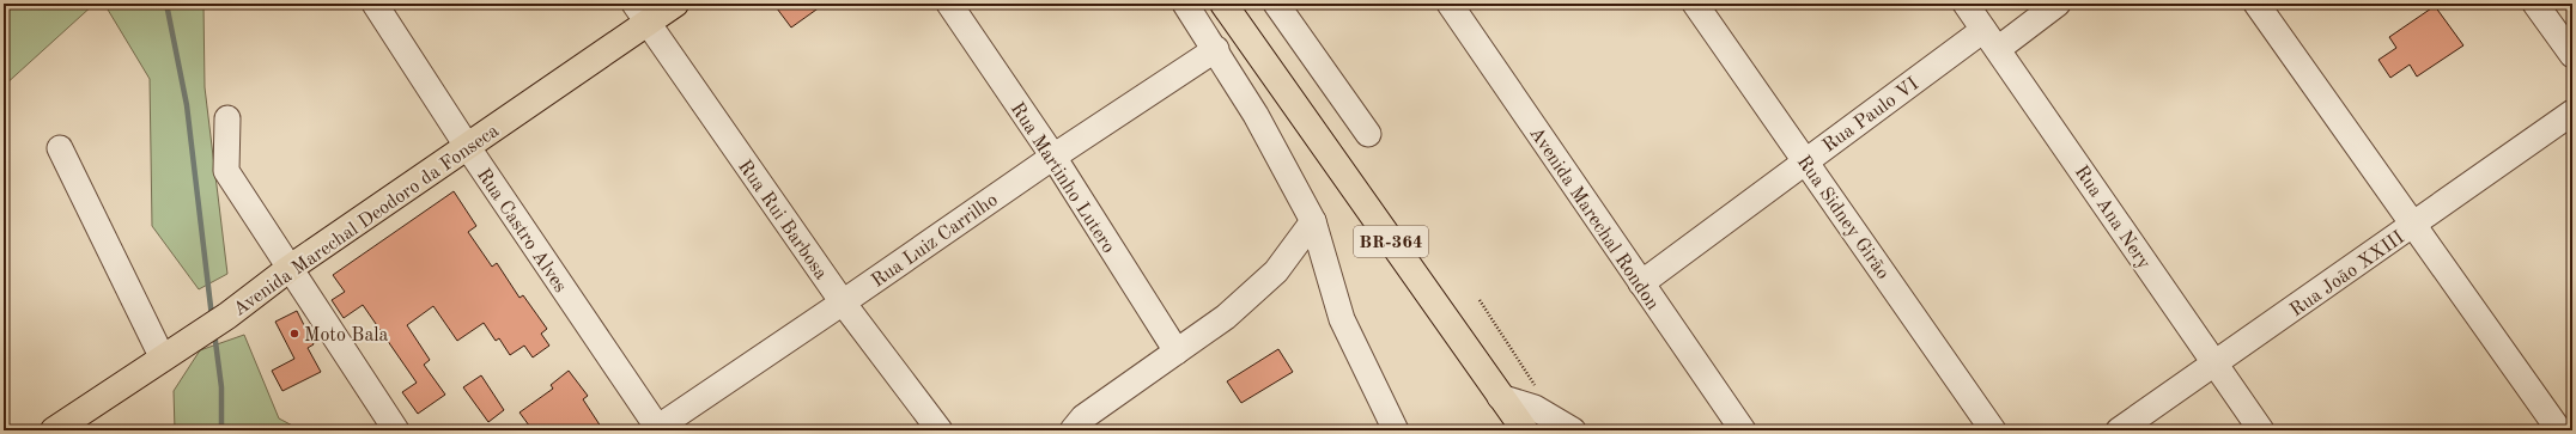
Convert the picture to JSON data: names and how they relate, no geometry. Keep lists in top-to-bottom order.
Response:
{
  "streets": {
    "main road": ["Avenida Marechal Deodoro da Fonseca", "BR-364"],
    "street": [
      "Rua Paulo VI",
      "Rua Martinho Lutero",
      "Rua Sidney Girão",
      "Rua Ana Nery",
      "Avenida Marechal Rondon",
      "Rua Rui Barbosa",
      "Rua Castro Alves",
      "Rua Luiz Carrilho",
      "Rua João XXIII"
    ]
  },
  "crossings": [
    ["Rua Paulo VI", "Rua Sidney Girão"],
    ["Rua Paulo VI", "Rua Ana Nery"],
    ["Rua Paulo VI", "Avenida Marechal Rondon"],
    ["Rua Martinho Lutero", "Rua Luiz Carrilho"],
    ["Rua Ana Nery", "Rua João XXIII"],
    ["Avenida Marechal Deodoro da Fonseca", "Rua Rui Barbosa"],
    ["Avenida Marechal Deodoro da Fonseca", "Rua Castro Alves"],
    ["Rua Rui Barbosa", "Rua Luiz Carrilho"],
    ["Rua Castro Alves", "Rua Luiz Carrilho"]
  ],
  "places": ["Moto Bala"]
}
